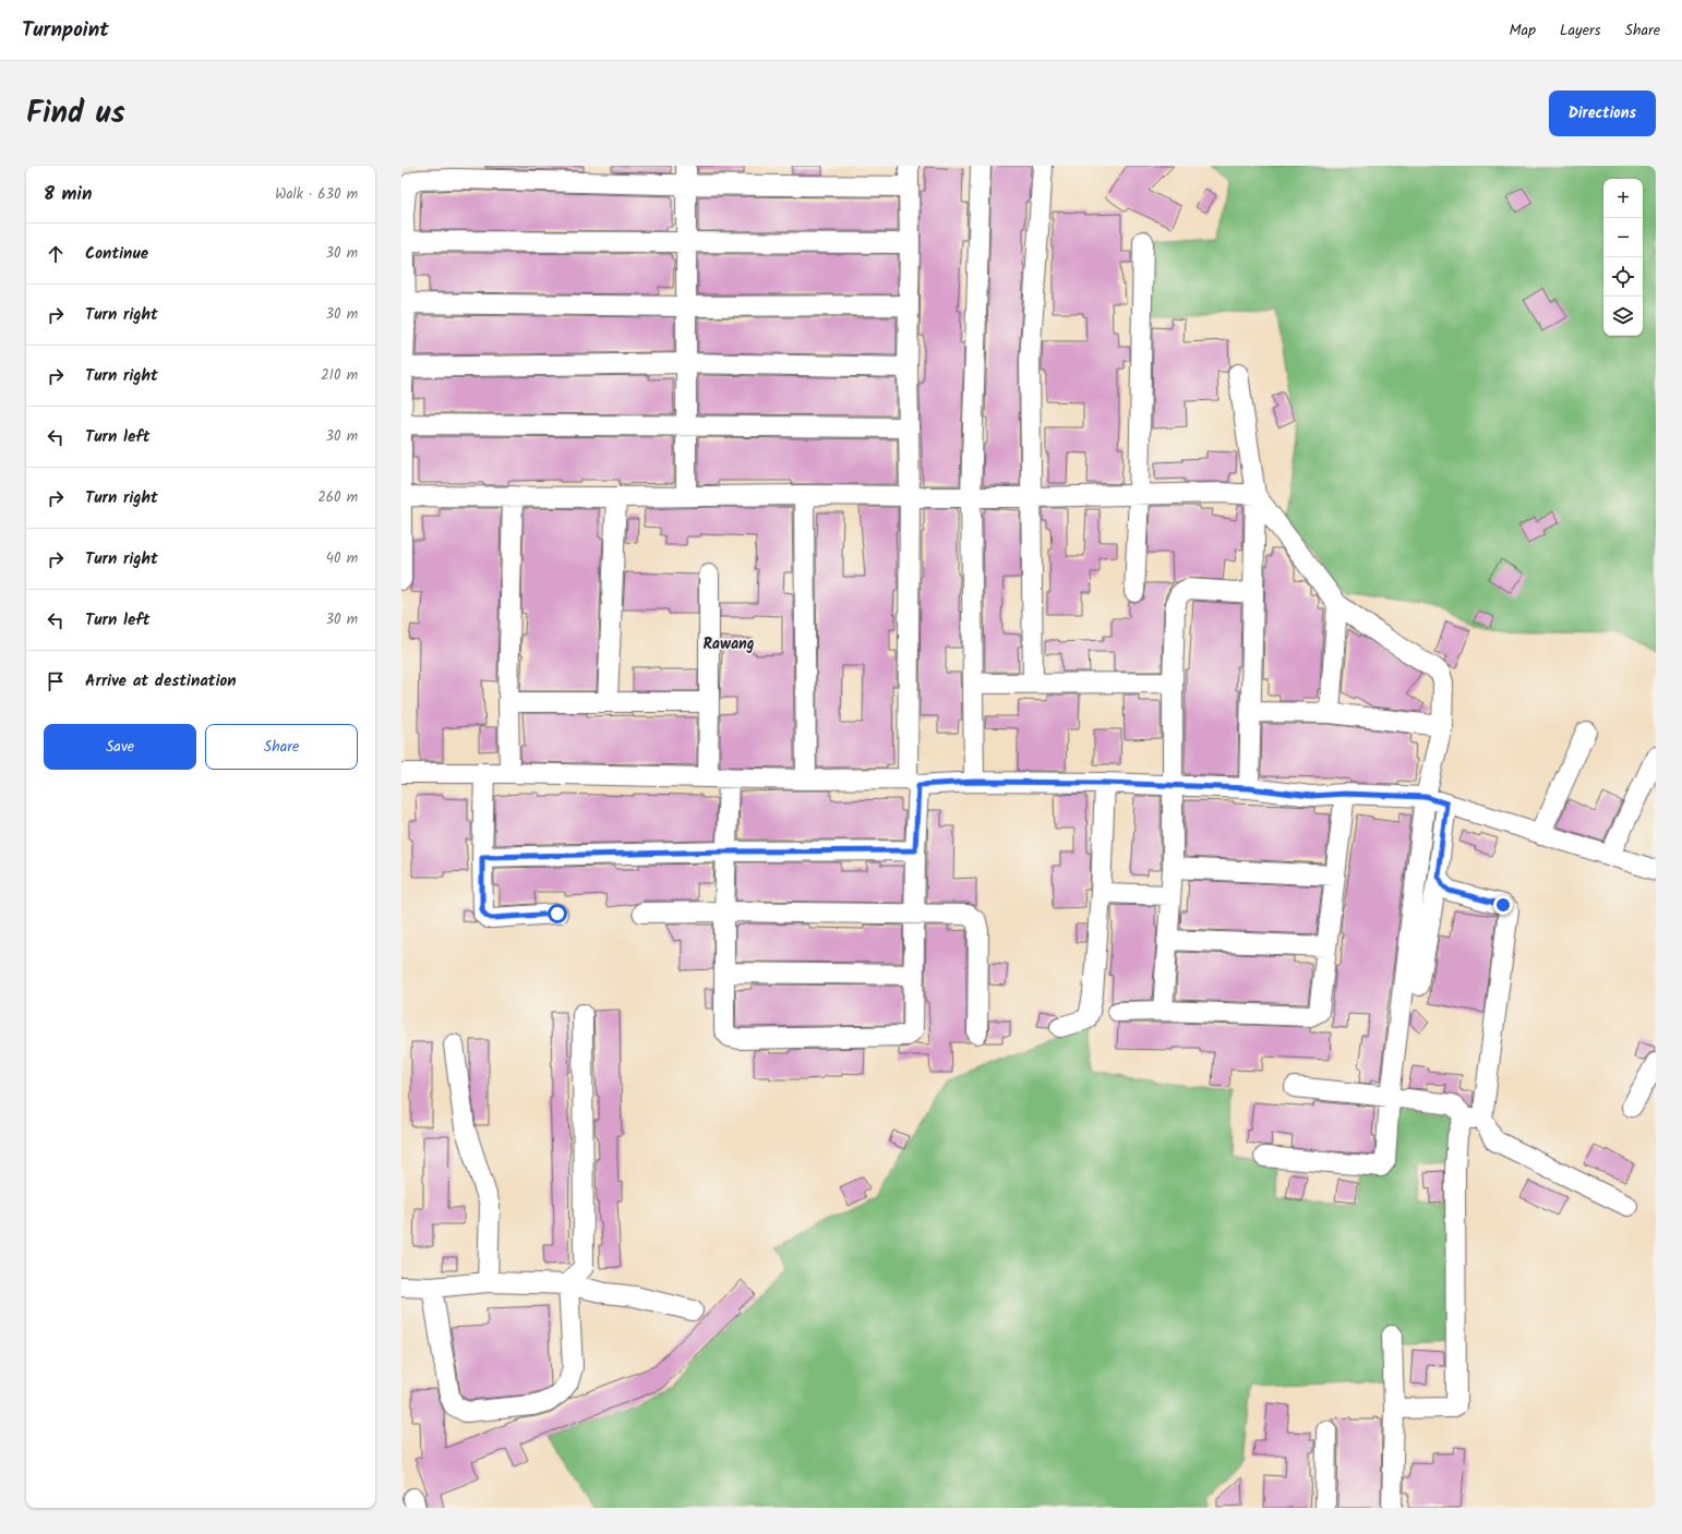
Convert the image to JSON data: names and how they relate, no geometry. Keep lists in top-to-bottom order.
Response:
{
  "districts": ["Rawang"],
  "page": {
    "header": "Turnpoint",
    "nav": ["Map", "Layers", "Share"],
    "title": "Find us",
    "buttons": [
      "Directions",
      ["Save", "Share"]
    ],
    "heading": ["8 min", "Walk · 630 m"],
    "map_buttons": ["+", "−"],
    "list": [
      ["Continue", "30 m"],
      ["Turn right", "30 m"],
      ["Turn right", "210 m"],
      ["Turn left", "30 m"],
      ["Turn right", "260 m"],
      ["Turn right", "40 m"],
      ["Turn left", "30 m"],
      "Arrive at destination"
    ]
  }
}
